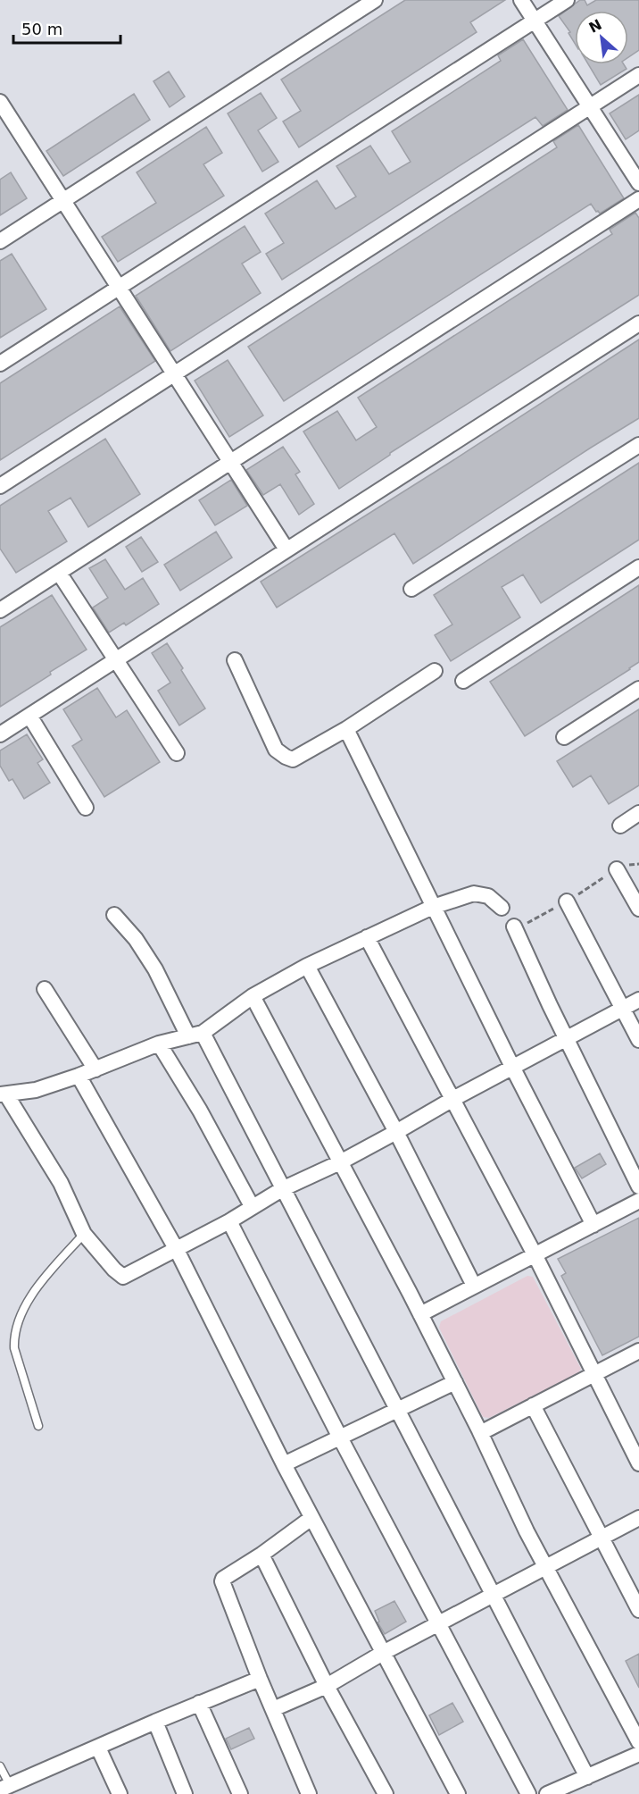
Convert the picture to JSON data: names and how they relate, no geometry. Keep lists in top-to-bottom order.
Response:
{
  "scale_bar": "50 m",
  "north": "top left"
}
